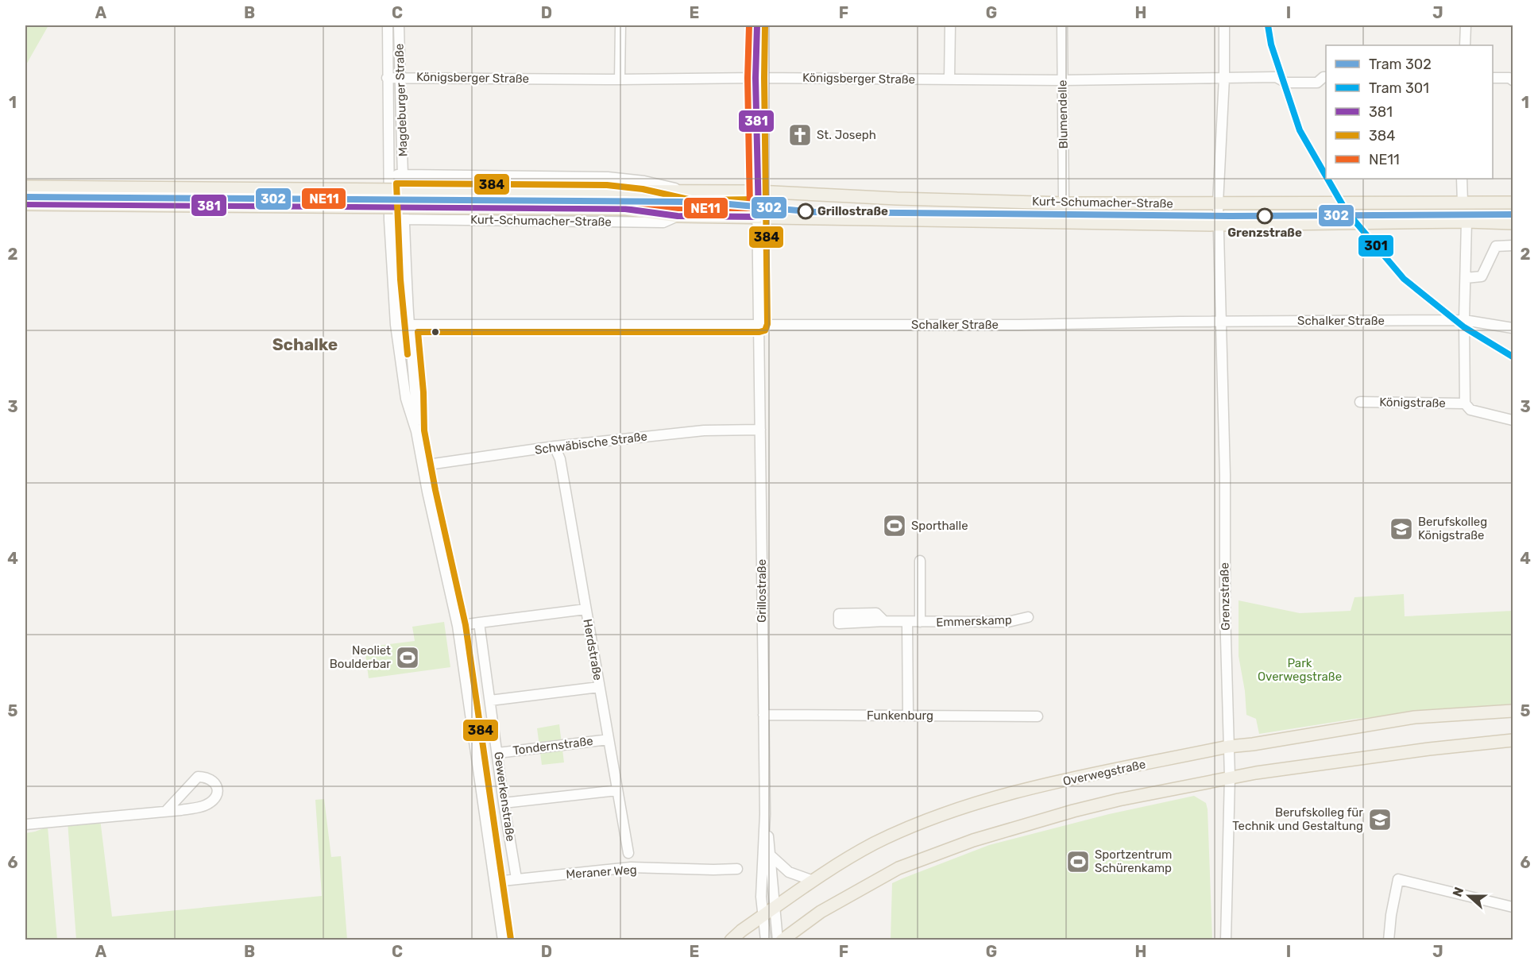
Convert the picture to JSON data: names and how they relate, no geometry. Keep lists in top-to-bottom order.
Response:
{
  "streets": {
    "main road": ["Kurt-Schumacher-Straße", "Overwegstraße"],
    "street": [
      "Königsberger Straße",
      "Magdeburger Straße",
      "Blumendelle",
      "Schalker Straße",
      "Königstraße",
      "Schwäbische Straße",
      "Grillostraße",
      "Grenzstraße",
      "Emmerskamp",
      "Herdstraße",
      "Funkenburg",
      "Tondernstraße",
      "Gewerkenstraße",
      "Meraner Weg"
    ]
  },
  "crossings": [
    ["Königsberger Straße", "Magdeburger Straße"],
    ["Königsberger Straße", "Blumendelle"],
    ["Königsberger Straße", "Grillostraße"],
    ["Königsberger Straße", "Grenzstraße"],
    ["Magdeburger Straße", "Kurt-Schumacher-Straße"],
    ["Magdeburger Straße", "Gewerkenstraße"],
    ["Blumendelle", "Kurt-Schumacher-Straße"],
    ["Kurt-Schumacher-Straße", "Grillostraße"],
    ["Kurt-Schumacher-Straße", "Grenzstraße"],
    ["Kurt-Schumacher-Straße", "Gewerkenstraße"],
    ["Schalker Straße", "Grillostraße"],
    ["Schalker Straße", "Grenzstraße"],
    ["Schalker Straße", "Gewerkenstraße"],
    ["Schwäbische Straße", "Grillostraße"],
    ["Schwäbische Straße", "Herdstraße"],
    ["Schwäbische Straße", "Gewerkenstraße"],
    ["Grillostraße", "Funkenburg"],
    ["Grillostraße", "Overwegstraße"],
    ["Grenzstraße", "Overwegstraße"],
    ["Herdstraße", "Tondernstraße"],
    ["Tondernstraße", "Gewerkenstraße"],
    ["Gewerkenstraße", "Meraner Weg"]
  ],
  "districts": ["Schalke"],
  "parks": ["Park Overwegstraße"],
  "places": {
    "church": ["St. Joseph"],
    "other": ["Grillostraße", "Grenzstraße"],
    "sports": ["Sporthalle", "Neoliet Boulderbar", "Sportzentrum Schürenkamp"],
    "school or university": ["Berufskolleg Königstraße", "Berufskolleg für Technik und Gestaltung"]
  },
  "lines": [
    "tram line 301",
    "transit line 381",
    "transit line 384",
    "transit line NE11",
    "tram line 302"
  ],
  "legend": [
    "Tram 302",
    "Tram 301",
    "381",
    "384",
    "NE11"
  ],
  "north": "left",
  "grid": {
    "columns": [
      "A",
      "B",
      "C",
      "D",
      "E",
      "F",
      "G",
      "H",
      "I",
      "J"
    ],
    "rows": [
      "1",
      "2",
      "3",
      "4",
      "5",
      "6"
    ]
  }
}
